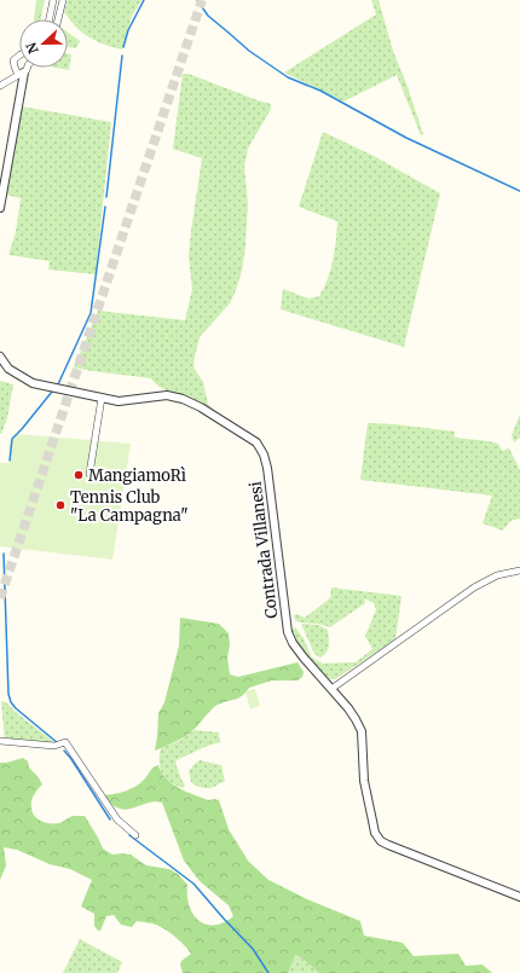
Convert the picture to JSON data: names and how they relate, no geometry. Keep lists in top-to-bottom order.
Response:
{
  "streets": {
    "street": ["Contrada Villanesi"]
  },
  "places": ["MangiamoRì", "Tennis Club \"La Campagna\""],
  "north": "left"
}
